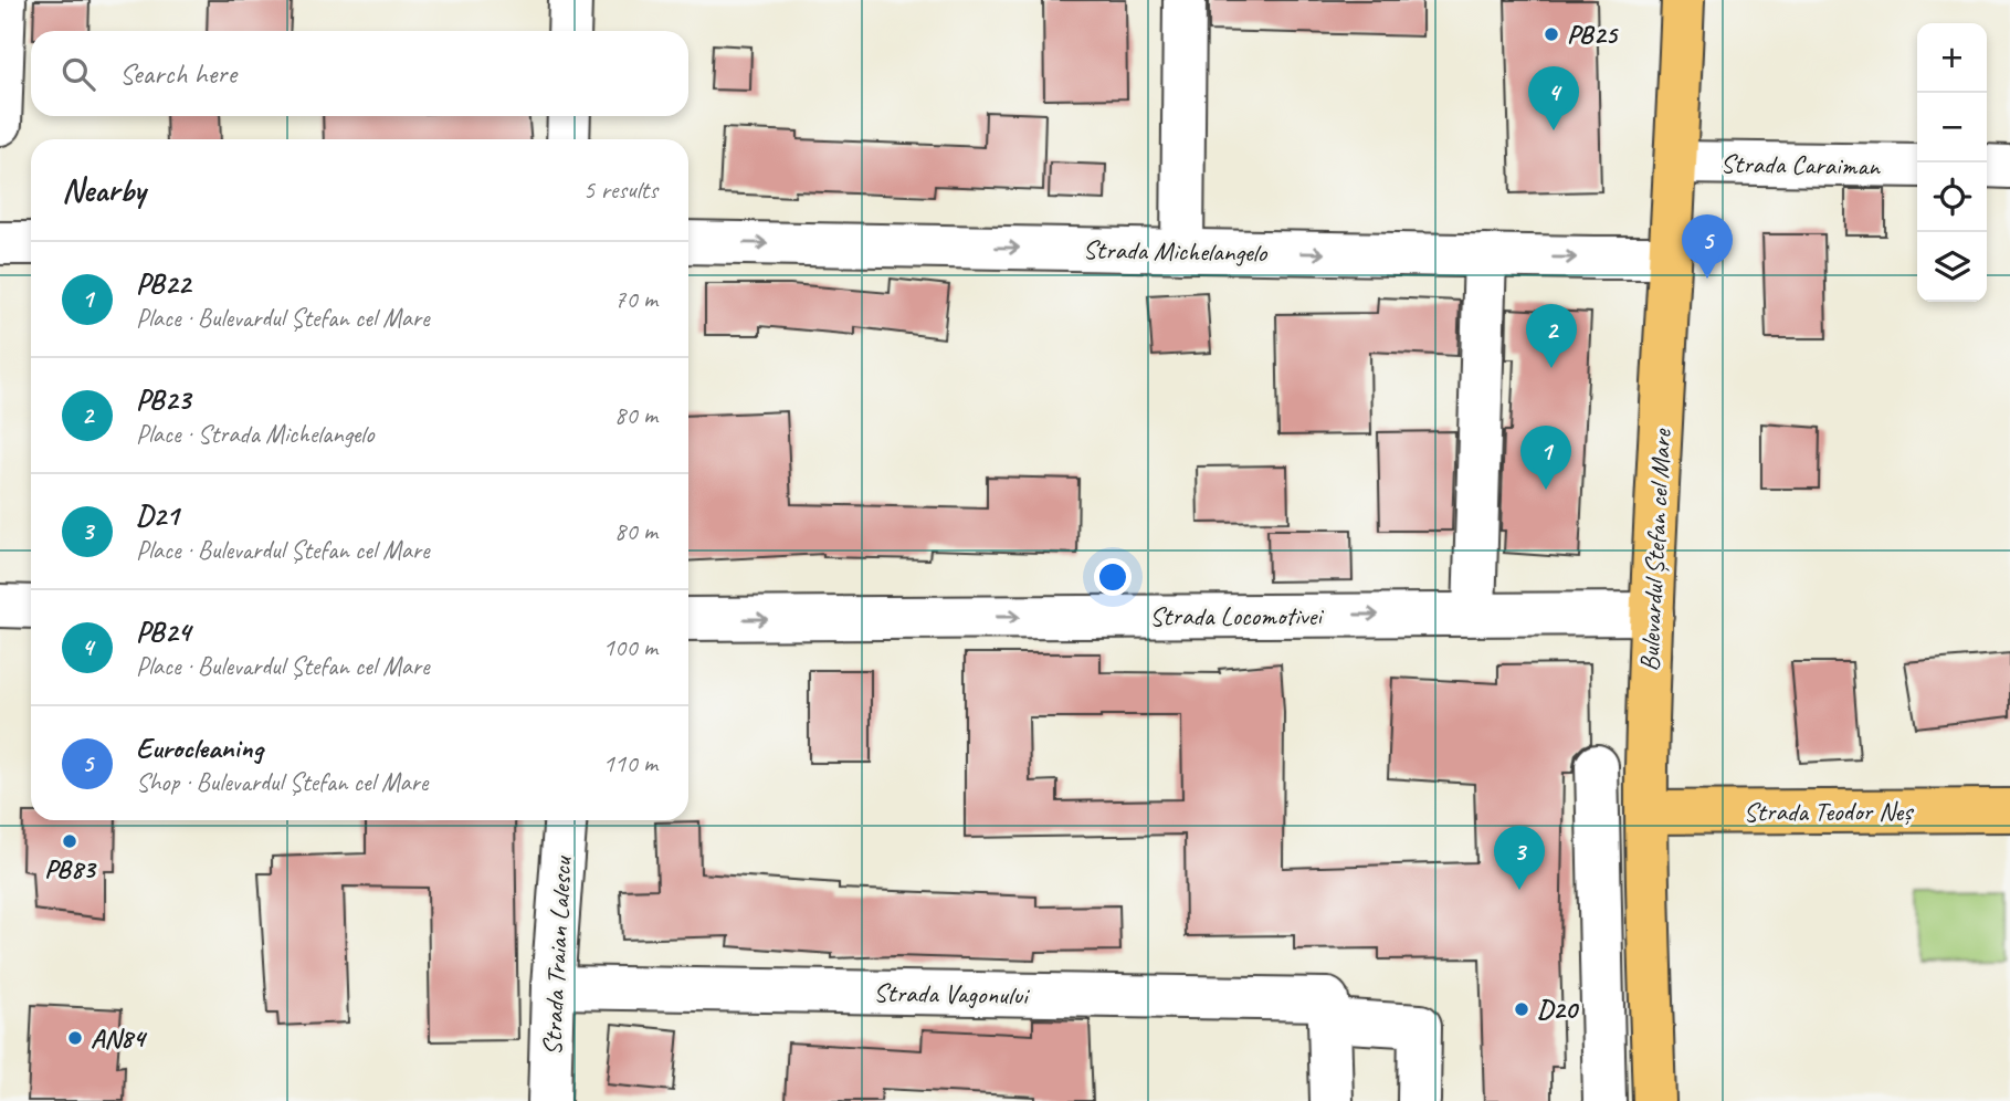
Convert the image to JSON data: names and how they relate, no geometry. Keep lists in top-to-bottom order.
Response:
{
  "streets": {
    "main road": ["Bulevardul Ștefan cel Mare", "Strada Teodor Neș"],
    "street": [
      "Strada Caraiman",
      "Strada Michelangelo",
      "Strada Locomotivei",
      "Strada Traian Lalescu",
      "Strada Vagonului"
    ]
  },
  "crossings": [
    ["Strada Caraiman", "Bulevardul Ștefan cel Mare"],
    ["Strada Michelangelo", "Bulevardul Ștefan cel Mare"],
    ["Bulevardul Ștefan cel Mare", "Strada Locomotivei"],
    ["Bulevardul Ștefan cel Mare", "Strada Teodor Neș"],
    ["Strada Traian Lalescu", "Strada Vagonului"]
  ],
  "one_way": ["Strada Michelangelo", "Strada Locomotivei"],
  "places": [
    "PB25",
    "PB83",
    "D20",
    "AN84"
  ],
  "page": {
    "map_buttons": ["+", "−"],
    "search": "Search here",
    "pins": [
      "4",
      "5",
      "2",
      "1",
      "3"
    ],
    "heading": ["Nearby", "5 results"],
    "list": [
      {
        "mark": "1",
        "name": "PB22",
        "note": "Place · Bulevardul Ștefan cel Mare",
        "value": "70 m"
      },
      {
        "mark": "2",
        "name": "PB23",
        "note": "Place · Strada Michelangelo",
        "value": "80 m"
      },
      {
        "mark": "3",
        "name": "D21",
        "note": "Place · Bulevardul Ștefan cel Mare",
        "value": "80 m"
      },
      {
        "mark": "4",
        "name": "PB24",
        "note": "Place · Bulevardul Ștefan cel Mare",
        "value": "100 m"
      },
      {
        "mark": "5",
        "name": "Eurocleaning",
        "note": "Shop · Bulevardul Ștefan cel Mare",
        "value": "110 m"
      }
    ]
  }
}
